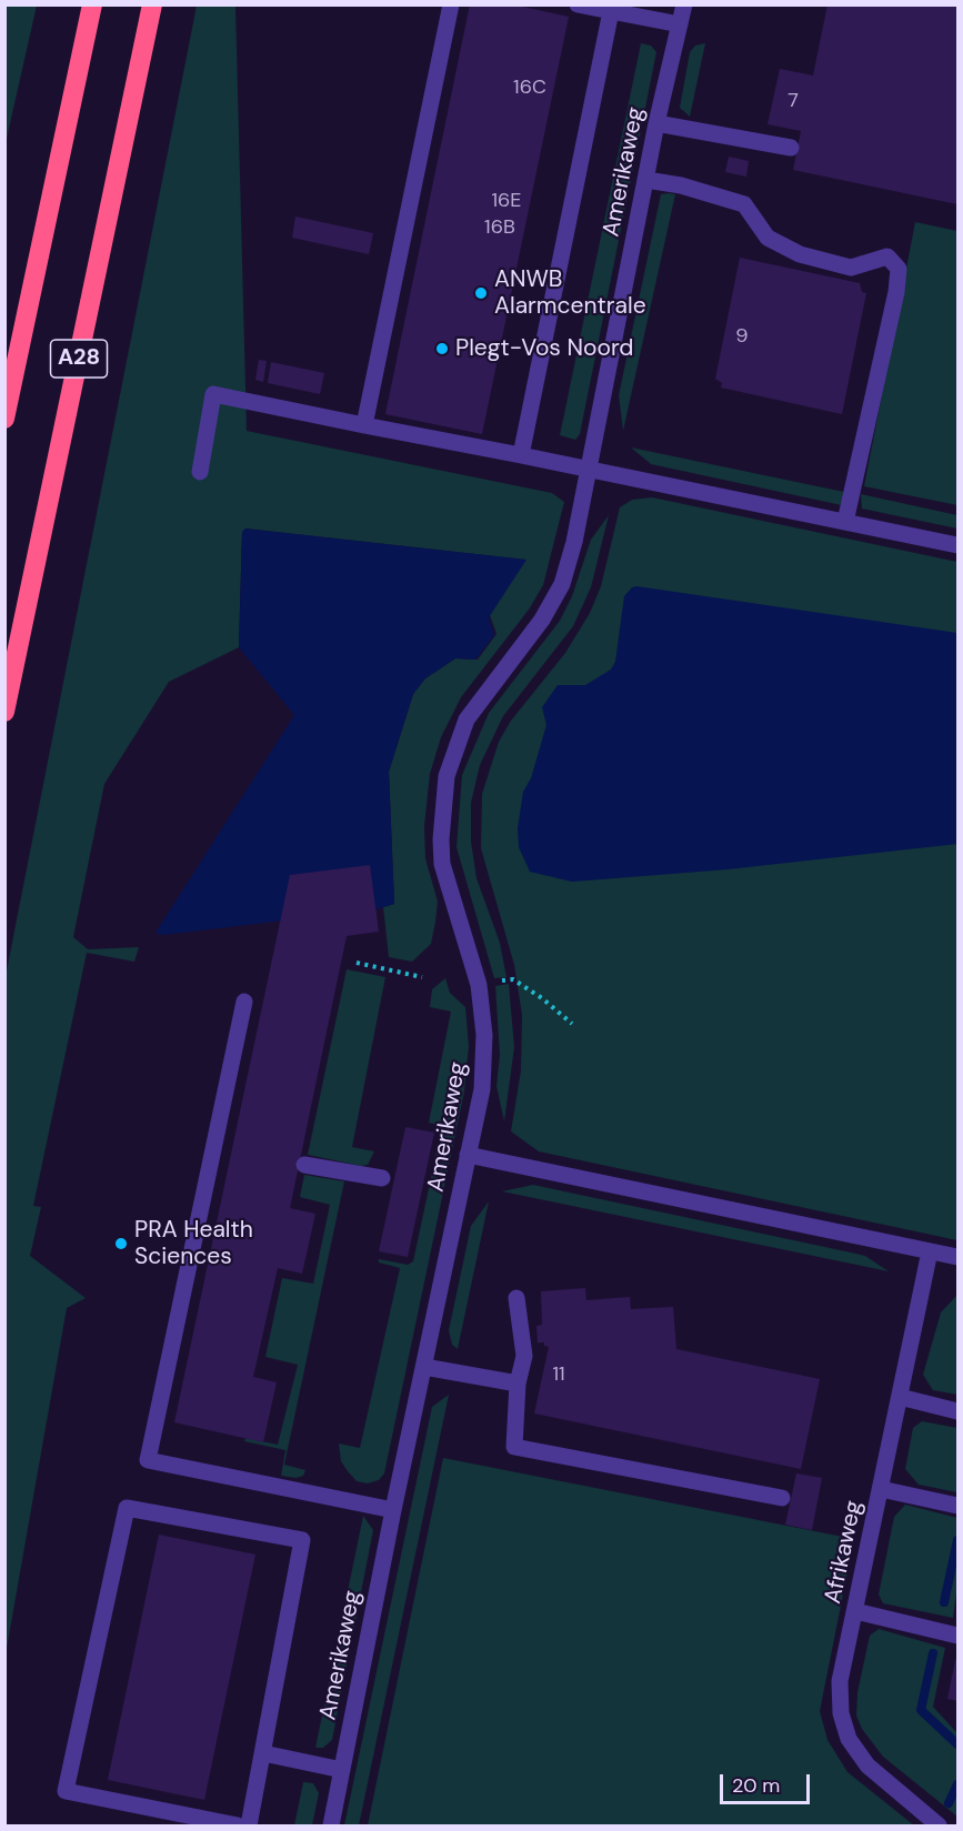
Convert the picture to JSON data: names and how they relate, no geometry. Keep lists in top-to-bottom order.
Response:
{
  "streets": {
    "highway": ["A28"],
    "street": ["Amerikaweg", "Afrikaweg"]
  },
  "places": ["ANWB Alarmcentrale", "Plegt-Vos Noord", "PRA Health Sciences"],
  "house_numbers": [
    "16C",
    "7",
    "16E",
    "16B",
    "9",
    "11"
  ],
  "scale_bar": "20 m"
}
